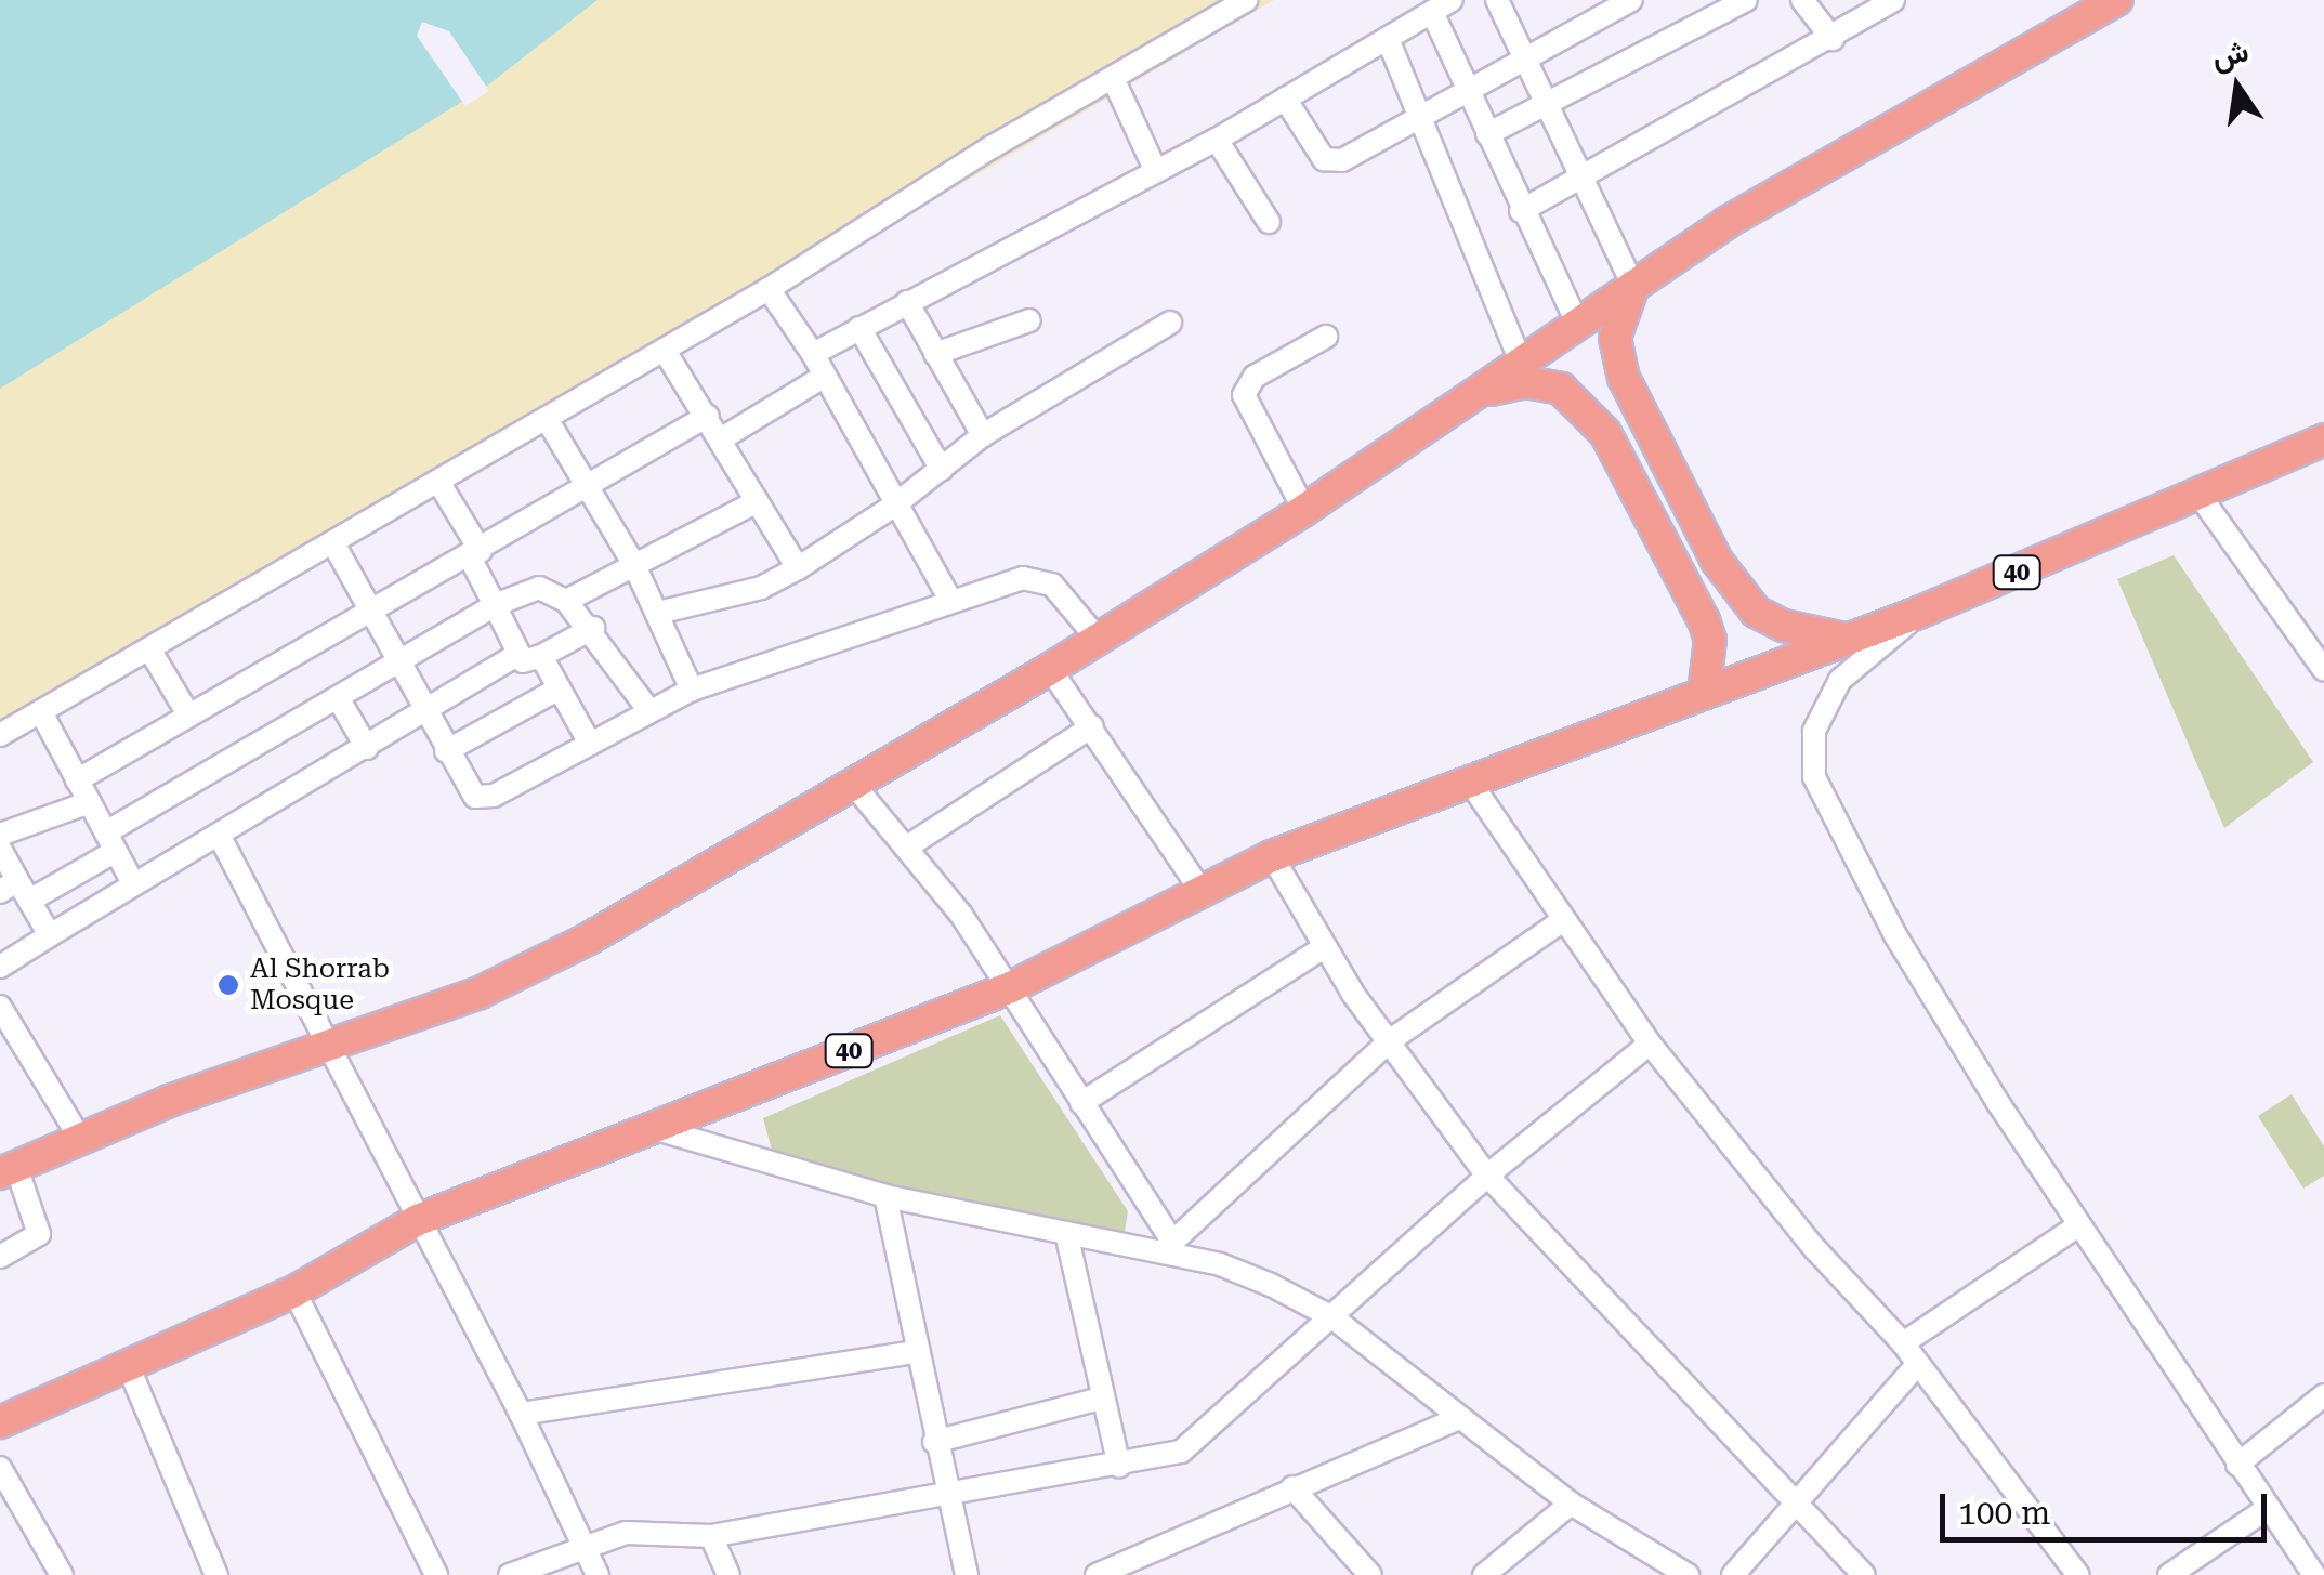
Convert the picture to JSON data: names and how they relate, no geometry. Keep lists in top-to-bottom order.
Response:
{
  "streets": {
    "highway": ["40"]
  },
  "places": ["Al Shorrab Mosque"],
  "scale_bar": "100 m",
  "north": "top"
}
